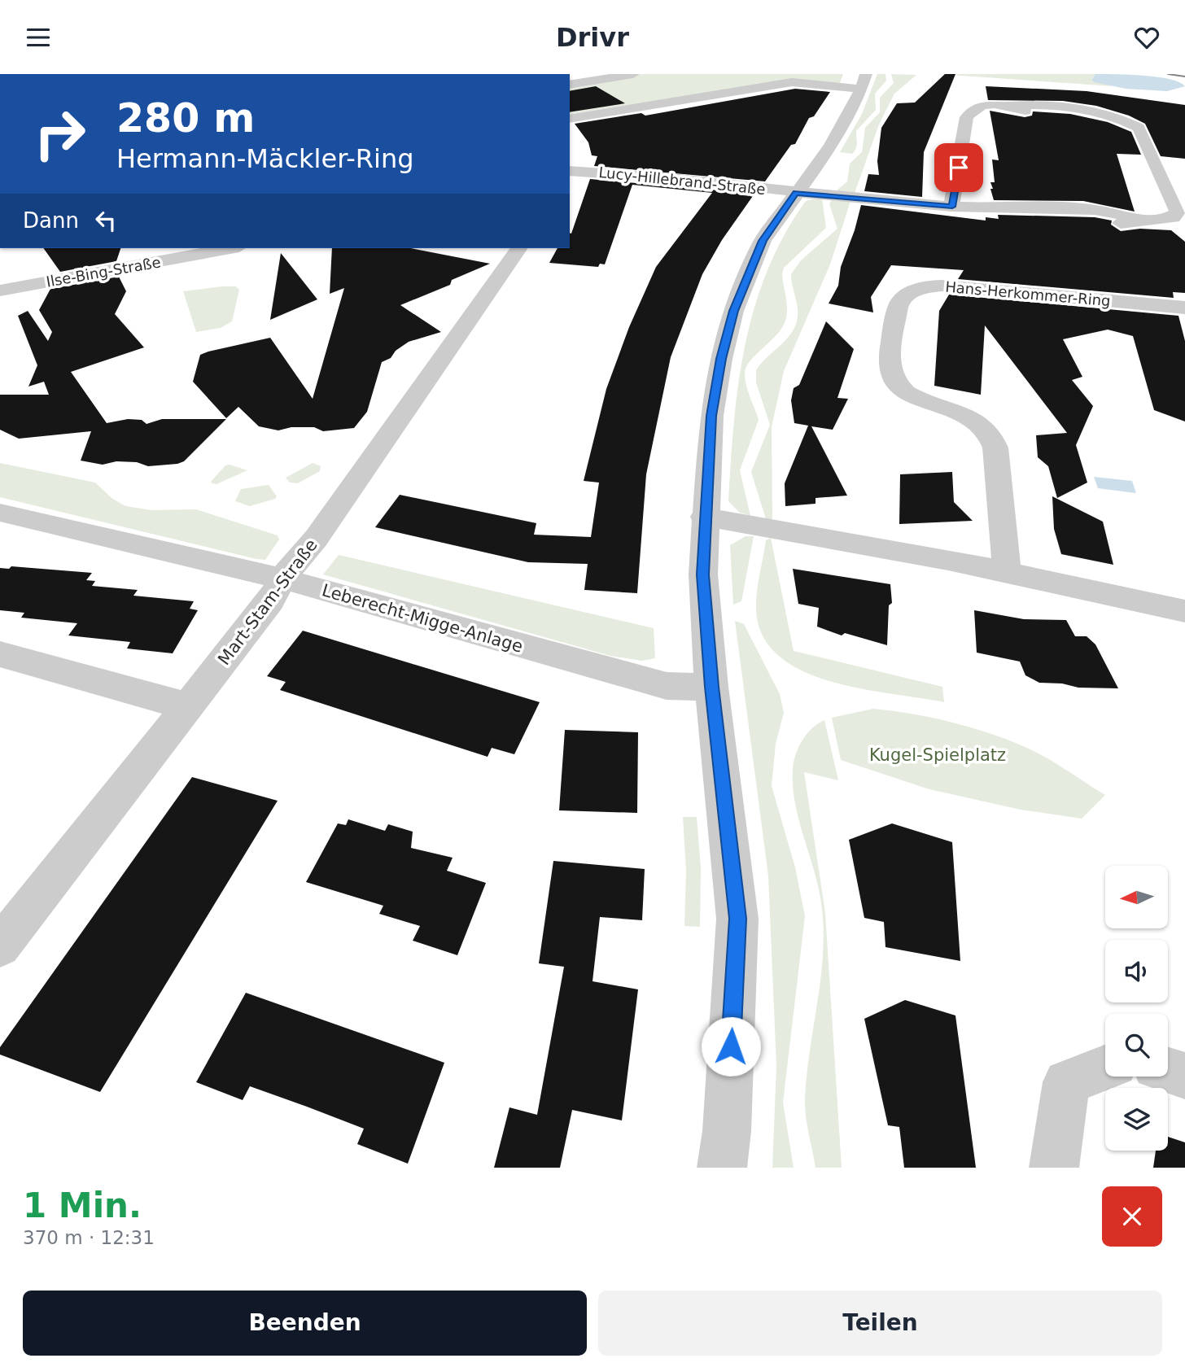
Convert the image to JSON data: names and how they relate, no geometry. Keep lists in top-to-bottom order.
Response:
{
  "streets": {
    "street": [
      "Lucy-Hillebrand-Straße",
      "Ilse-Bing-Straße",
      "Hans-Herkommer-Ring",
      "Mart-Stam-Straße",
      "Leberecht-Migge-Anlage"
    ]
  },
  "crossings": [
    ["Mart-Stam-Straße", "Leberecht-Migge-Anlage"]
  ],
  "parks": ["Kugel-Spielplatz"],
  "north": "left",
  "page": {
    "header": "Drivr",
    "turn": ["280 m", "Hermann-Mäckler-Ring"],
    "then": "Dann",
    "heading": ["1 Min.", "370 m · 12:31"],
    "buttons": ["Beenden", "Teilen"]
  }
}
